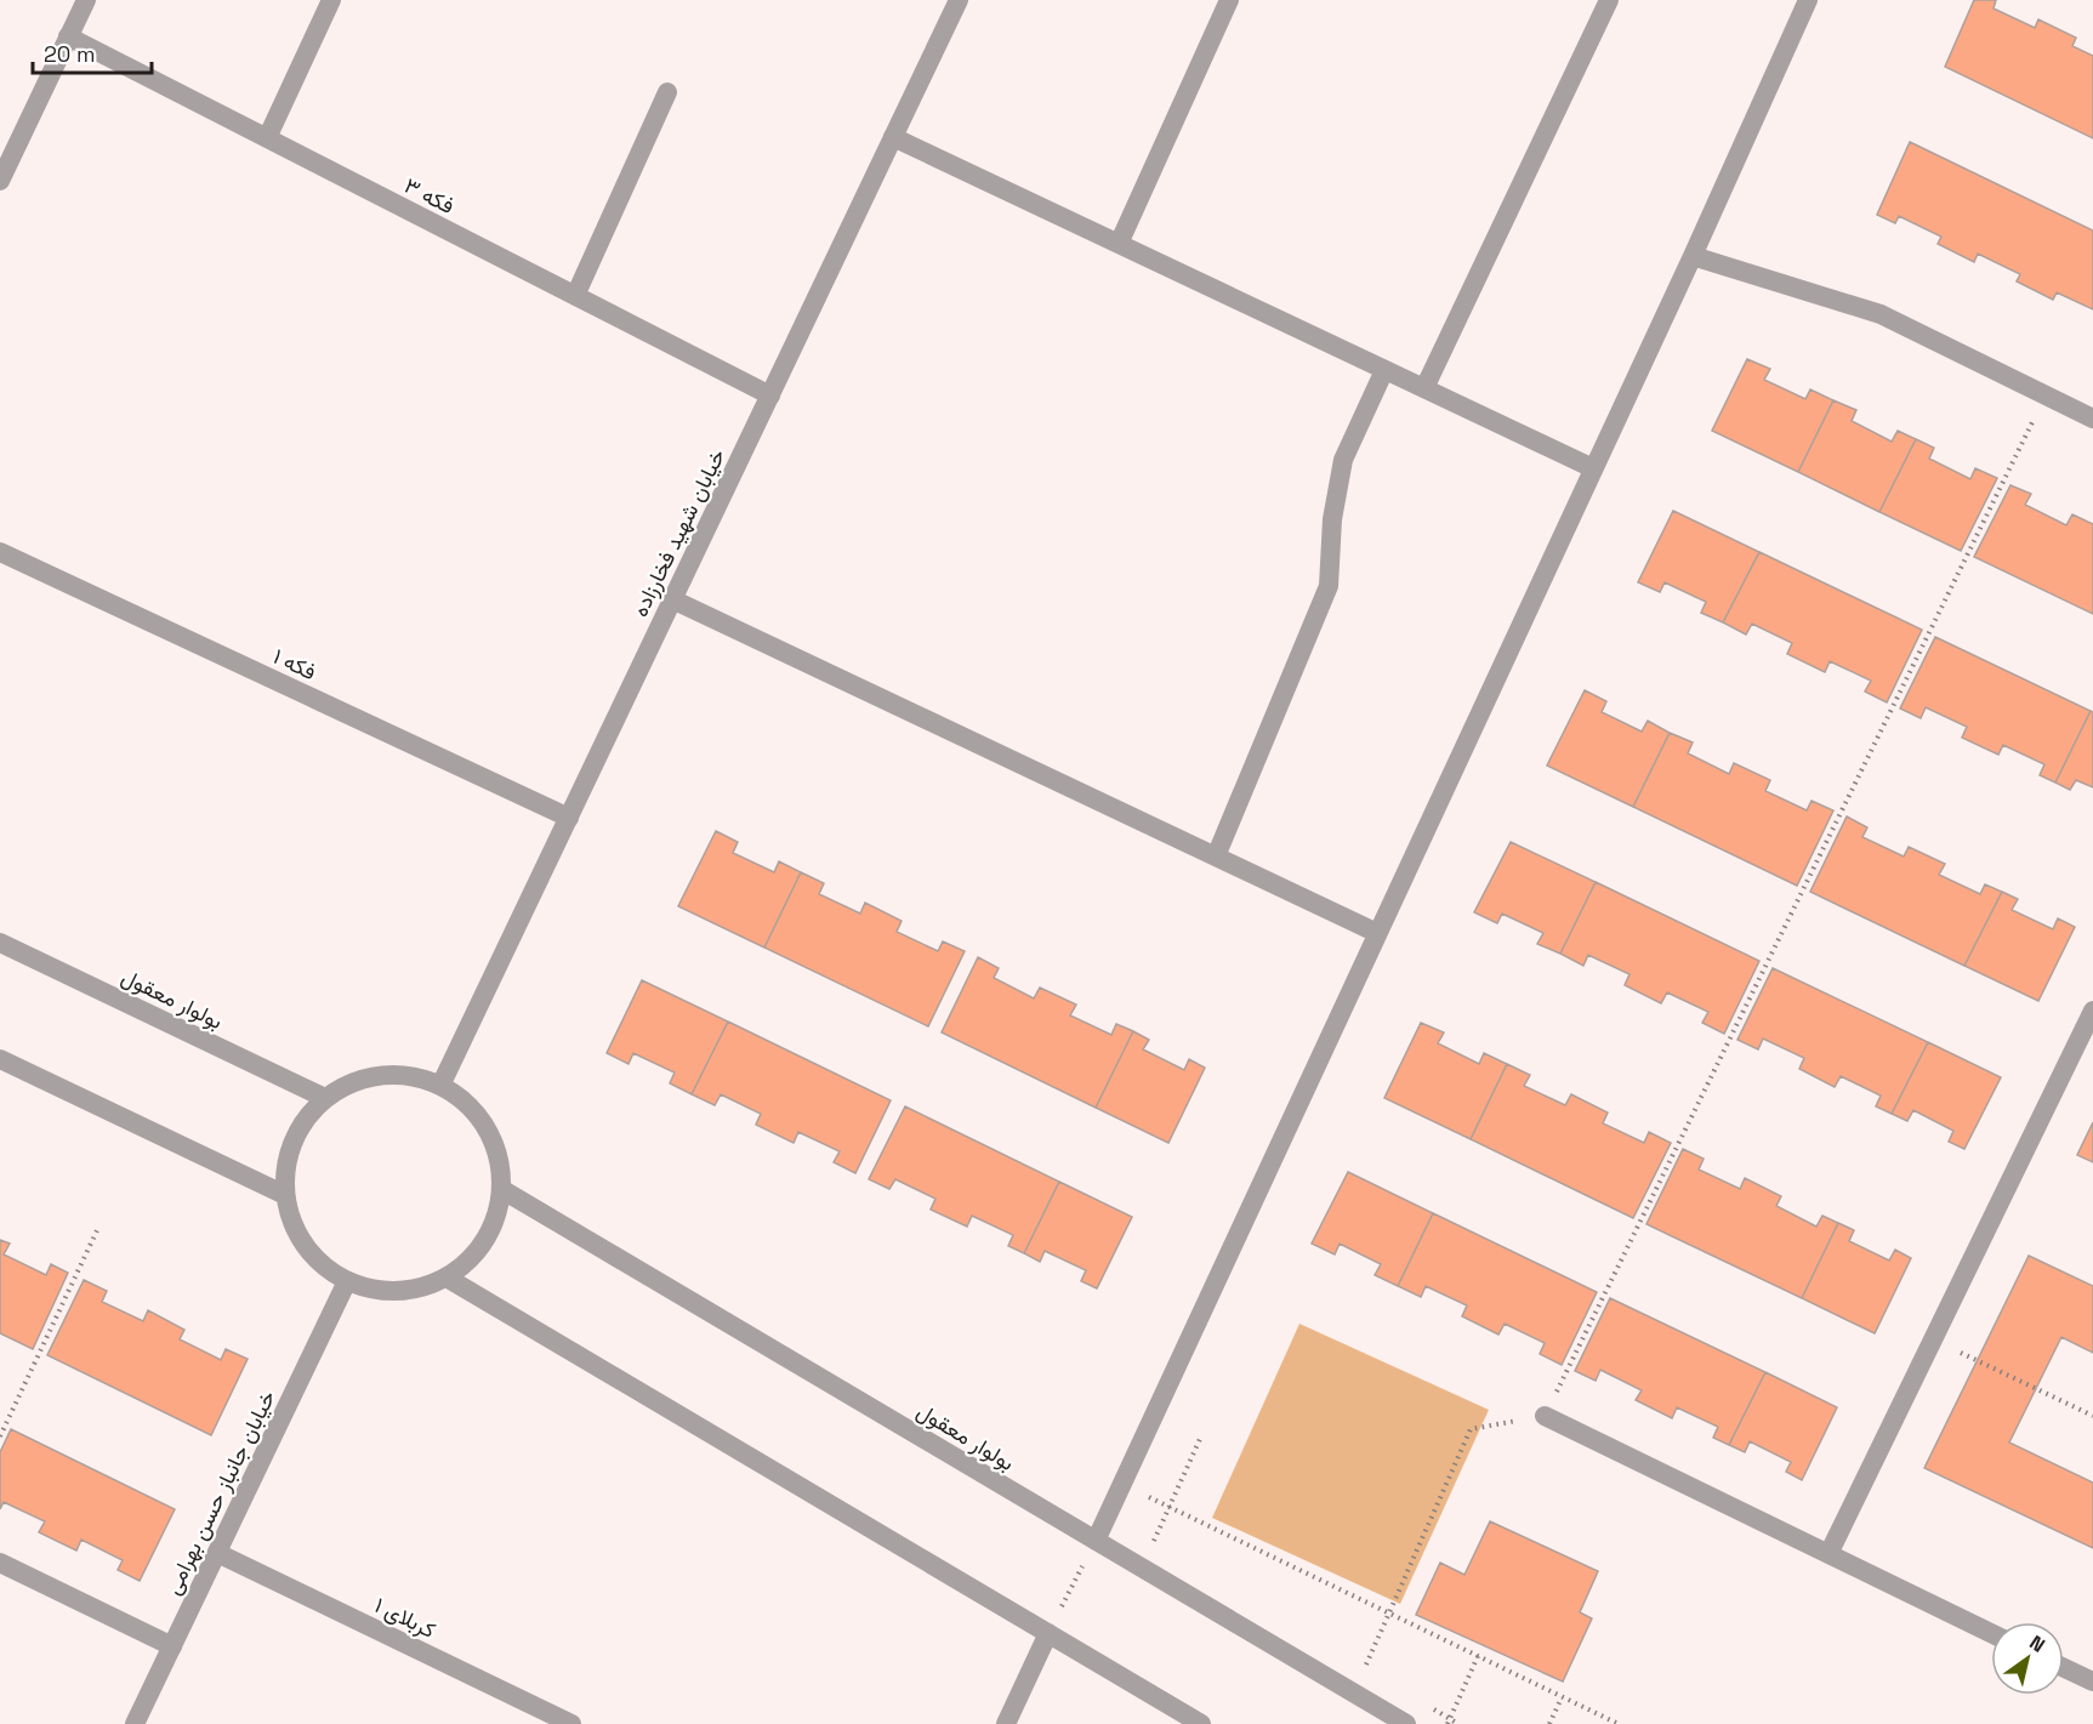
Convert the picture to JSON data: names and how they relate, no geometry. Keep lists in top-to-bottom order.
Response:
{
  "streets": {
    "street": [
      "فکه ۳",
      "خیابان شهید فخارزاده",
      "فکه ۱",
      "بولوار معقول",
      "خیابان جانباز حسن بهرامی",
      "کربلای ۱"
    ]
  },
  "crossings": [
    ["فکه ۳", "خیابان شهید فخارزاده"],
    ["خیابان شهید فخارزاده", "فکه ۱"],
    ["خیابان شهید فخارزاده", "بولوار معقول"],
    ["خیابان شهید فخارزاده", "خیابان جانباز حسن بهرامی"],
    ["بولوار معقول", "خیابان جانباز حسن بهرامی"],
    ["خیابان جانباز حسن بهرامی", "کربلای ۱"]
  ],
  "scale_bar": "20 m",
  "north": "top right"
}
